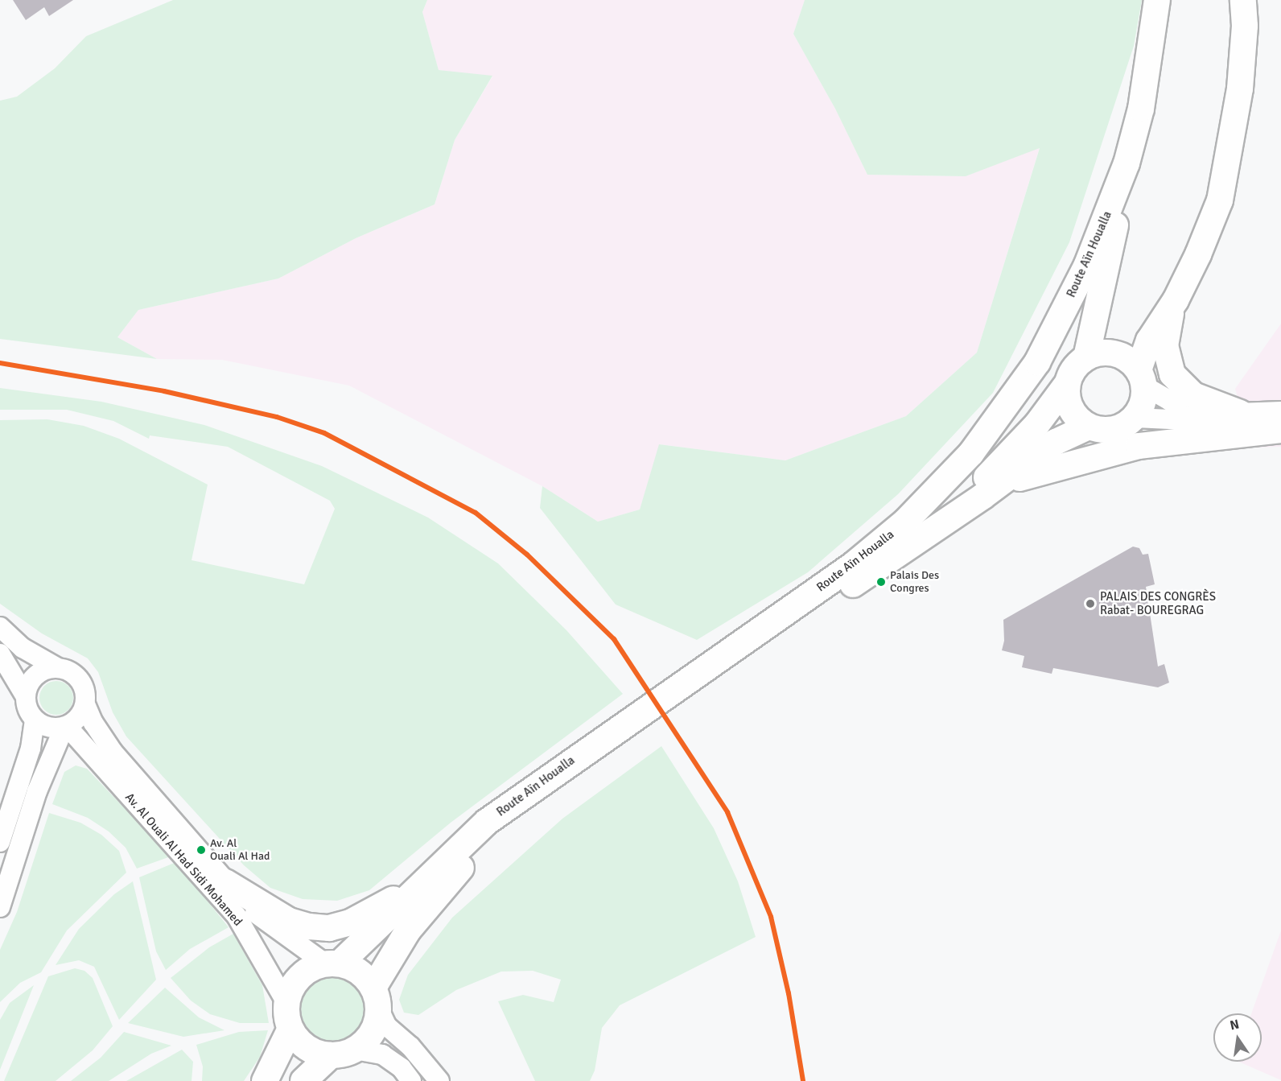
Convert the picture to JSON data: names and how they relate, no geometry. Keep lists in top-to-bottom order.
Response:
{
  "streets": {
    "highway": ["Route Aïn Houalla"],
    "street": ["Av. Al Ouali Al Had Sidi Mohamed"]
  },
  "crossings": [
    ["Route Aïn Houalla", "Av. Al Ouali Al Had Sidi Mohamed"]
  ],
  "places": ["Palais Des Congres", "PALAIS DES CONGRÈS Rabat- BOUREGRAG", "Av. Al Ouali Al Had"],
  "north": "top"
}
